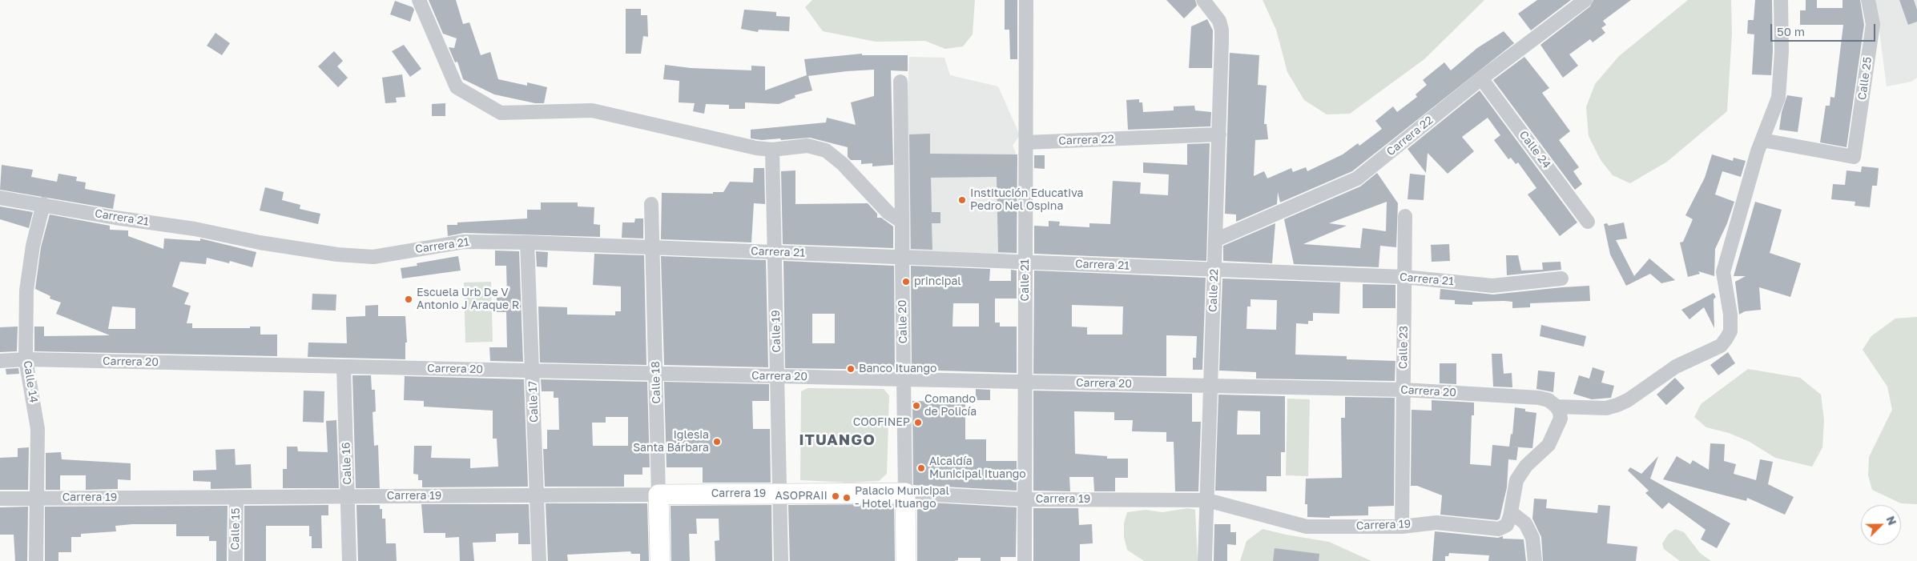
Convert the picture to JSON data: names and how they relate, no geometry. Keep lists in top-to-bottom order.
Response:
{
  "streets": {
    "main road": ["Calle 20", "Calle 18", "Carrera 19"],
    "street": [
      "Calle 25",
      "Carrera 22",
      "Calle 24",
      "Carrera 21",
      "Calle 21",
      "Calle 22",
      "Calle 19",
      "Calle 23",
      "Carrera 20",
      "Calle 14",
      "Calle 17",
      "Calle 16",
      "Calle 15"
    ]
  },
  "crossings": [
    ["Carrera 22", "Calle 24"],
    ["Carrera 22", "Calle 21"],
    ["Carrera 22", "Calle 22"],
    ["Carrera 21", "Calle 21"],
    ["Carrera 21", "Calle 22"],
    ["Carrera 21", "Calle 20"],
    ["Carrera 21", "Calle 19"],
    ["Carrera 21", "Calle 23"],
    ["Carrera 21", "Calle 14"],
    ["Carrera 21", "Calle 18"],
    ["Carrera 21", "Calle 17"],
    ["Calle 21", "Carrera 20"],
    ["Calle 21", "Carrera 19"],
    ["Calle 22", "Carrera 20"],
    ["Calle 22", "Carrera 19"],
    ["Calle 20", "Carrera 20"],
    ["Calle 20", "Carrera 19"],
    ["Calle 19", "Carrera 20"],
    ["Calle 19", "Carrera 19"],
    ["Calle 23", "Carrera 20"],
    ["Calle 23", "Carrera 19"],
    ["Carrera 20", "Calle 14"],
    ["Carrera 20", "Calle 18"],
    ["Carrera 20", "Calle 17"],
    ["Carrera 20", "Calle 16"],
    ["Calle 14", "Carrera 19"],
    ["Calle 18", "Carrera 19"],
    ["Calle 17", "Carrera 19"],
    ["Calle 16", "Carrera 19"],
    ["Carrera 19", "Calle 15"]
  ],
  "districts": ["ITUANGO"],
  "places": [
    "Institución Educativa Pedro Nel Ospina",
    "principal",
    "Escuela Urb De V Antonio J Araque R",
    "Banco Ituango",
    "Comando de Policía",
    "COOFINEP",
    "Iglesia Santa Bárbara",
    "Alcaldía Municipal Ituango",
    "ASOPRAII",
    "Palacio Municipal - Hotel Ituango"
  ],
  "scale_bar": "50 m",
  "north": "top right"
}
